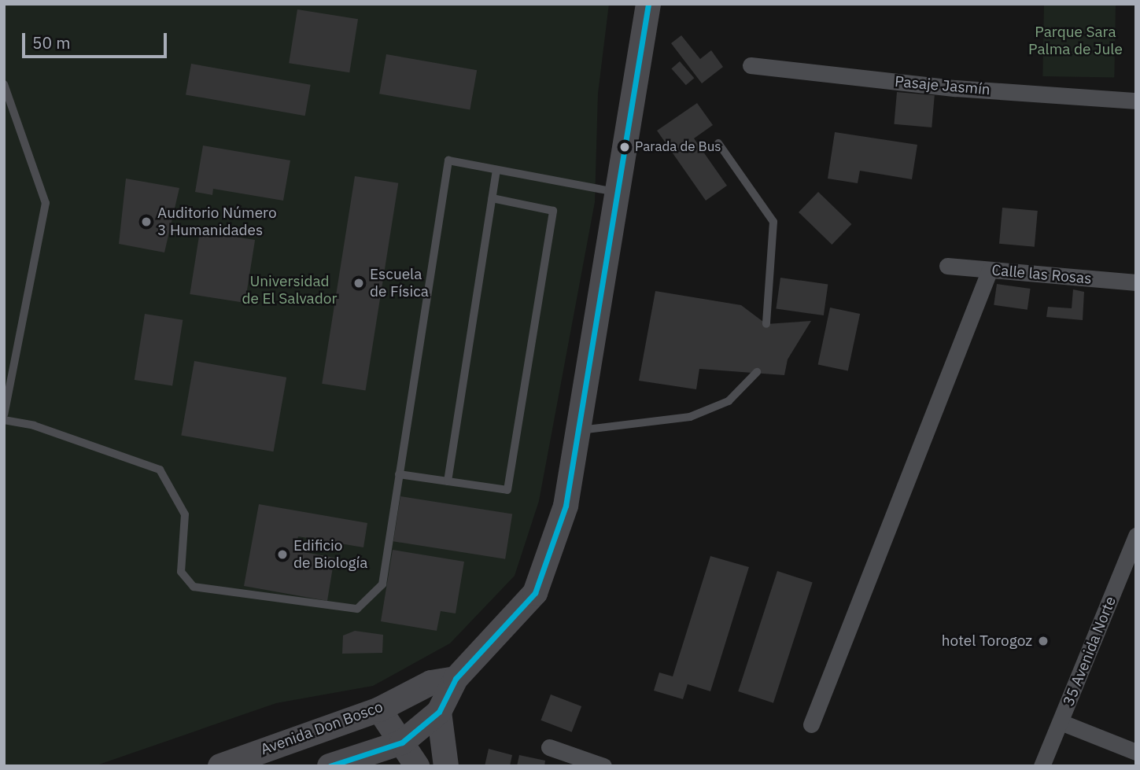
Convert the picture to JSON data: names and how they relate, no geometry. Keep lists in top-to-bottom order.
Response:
{
  "streets": {
    "main road": ["Avenida Don Bosco"],
    "street": ["Pasaje Jasmín", "Calle las Rosas", "35 Avenida Norte"]
  },
  "parks": ["Parque Sara Palma de Jule", "Universidad de El Salvador"],
  "places": [
    "Parada de Bus",
    "Auditorio Número 3 Humanidades",
    "Escuela de Física",
    "Edificio de Biología",
    "hotel Torogoz"
  ],
  "scale_bar": "50 m"
}
